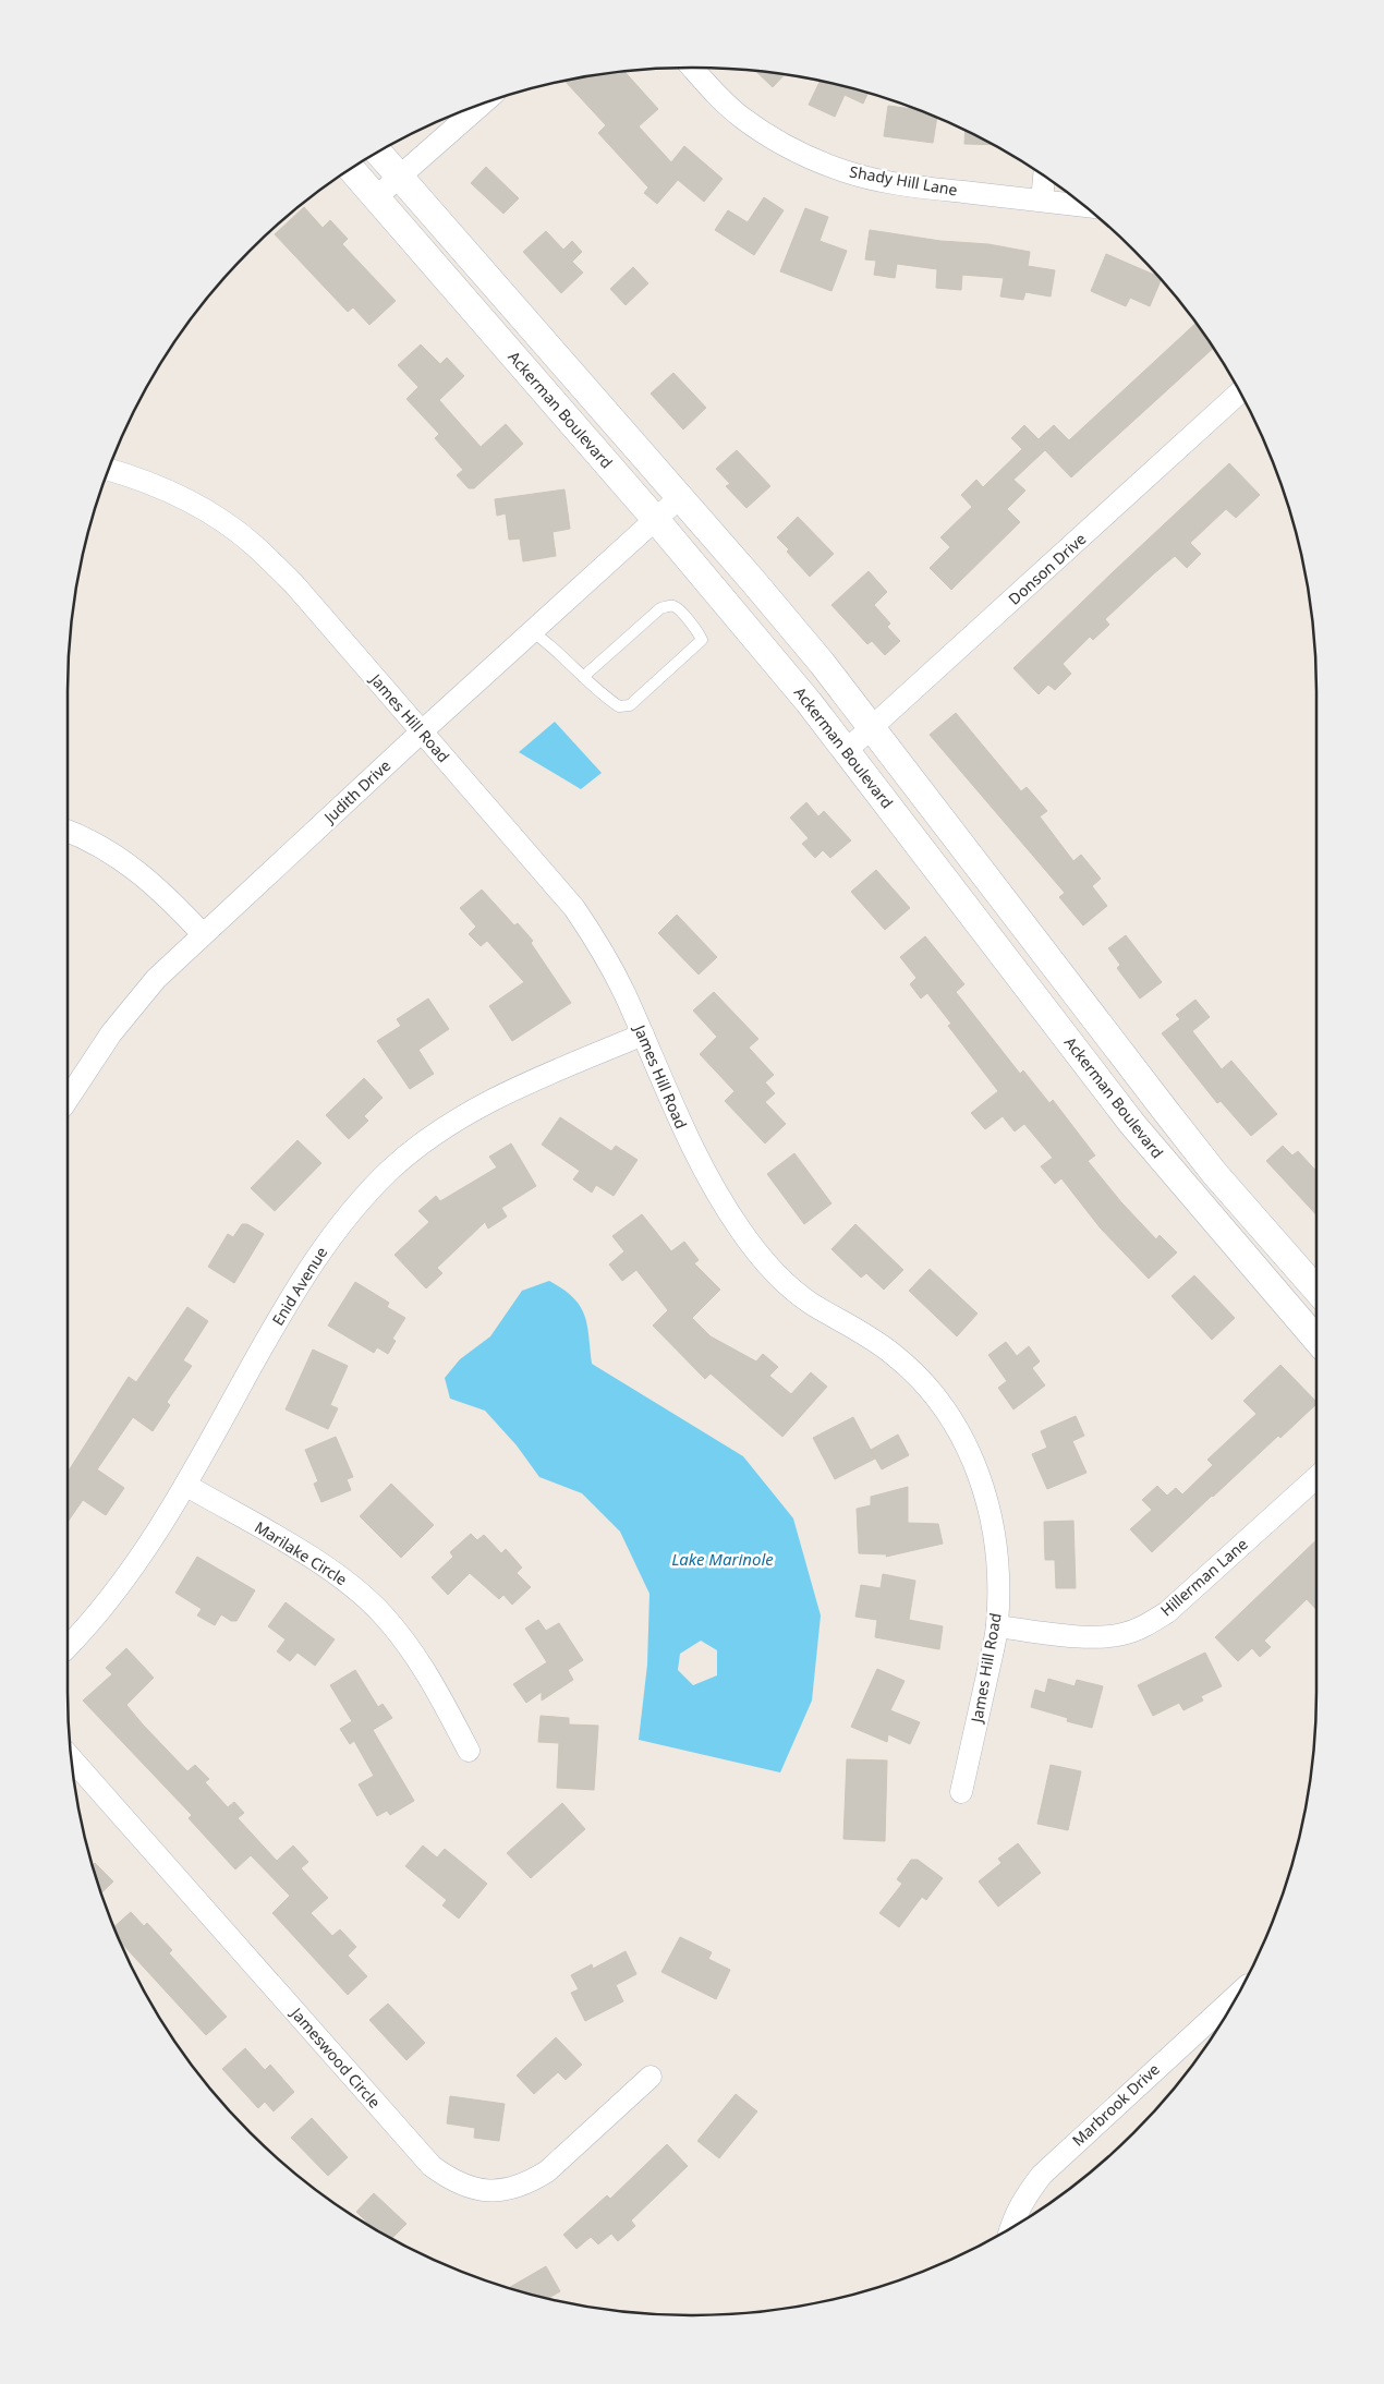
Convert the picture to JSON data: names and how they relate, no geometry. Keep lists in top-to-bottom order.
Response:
{
  "streets": {
    "street": [
      "Shady Hill Lane",
      "Ackerman Boulevard",
      "Donson Drive",
      "James Hill Road",
      "Judith Drive",
      "Enid Avenue",
      "Marilake Circle",
      "Hillerman Lane",
      "Jameswood Circle",
      "Marbrook Drive"
    ]
  },
  "crossings": [
    ["Ackerman Boulevard", "Donson Drive"],
    ["Ackerman Boulevard", "Judith Drive"],
    ["James Hill Road", "Judith Drive"],
    ["James Hill Road", "Enid Avenue"],
    ["James Hill Road", "Hillerman Lane"],
    ["Enid Avenue", "Marilake Circle"]
  ],
  "water": ["Lake Marinole"]
}
